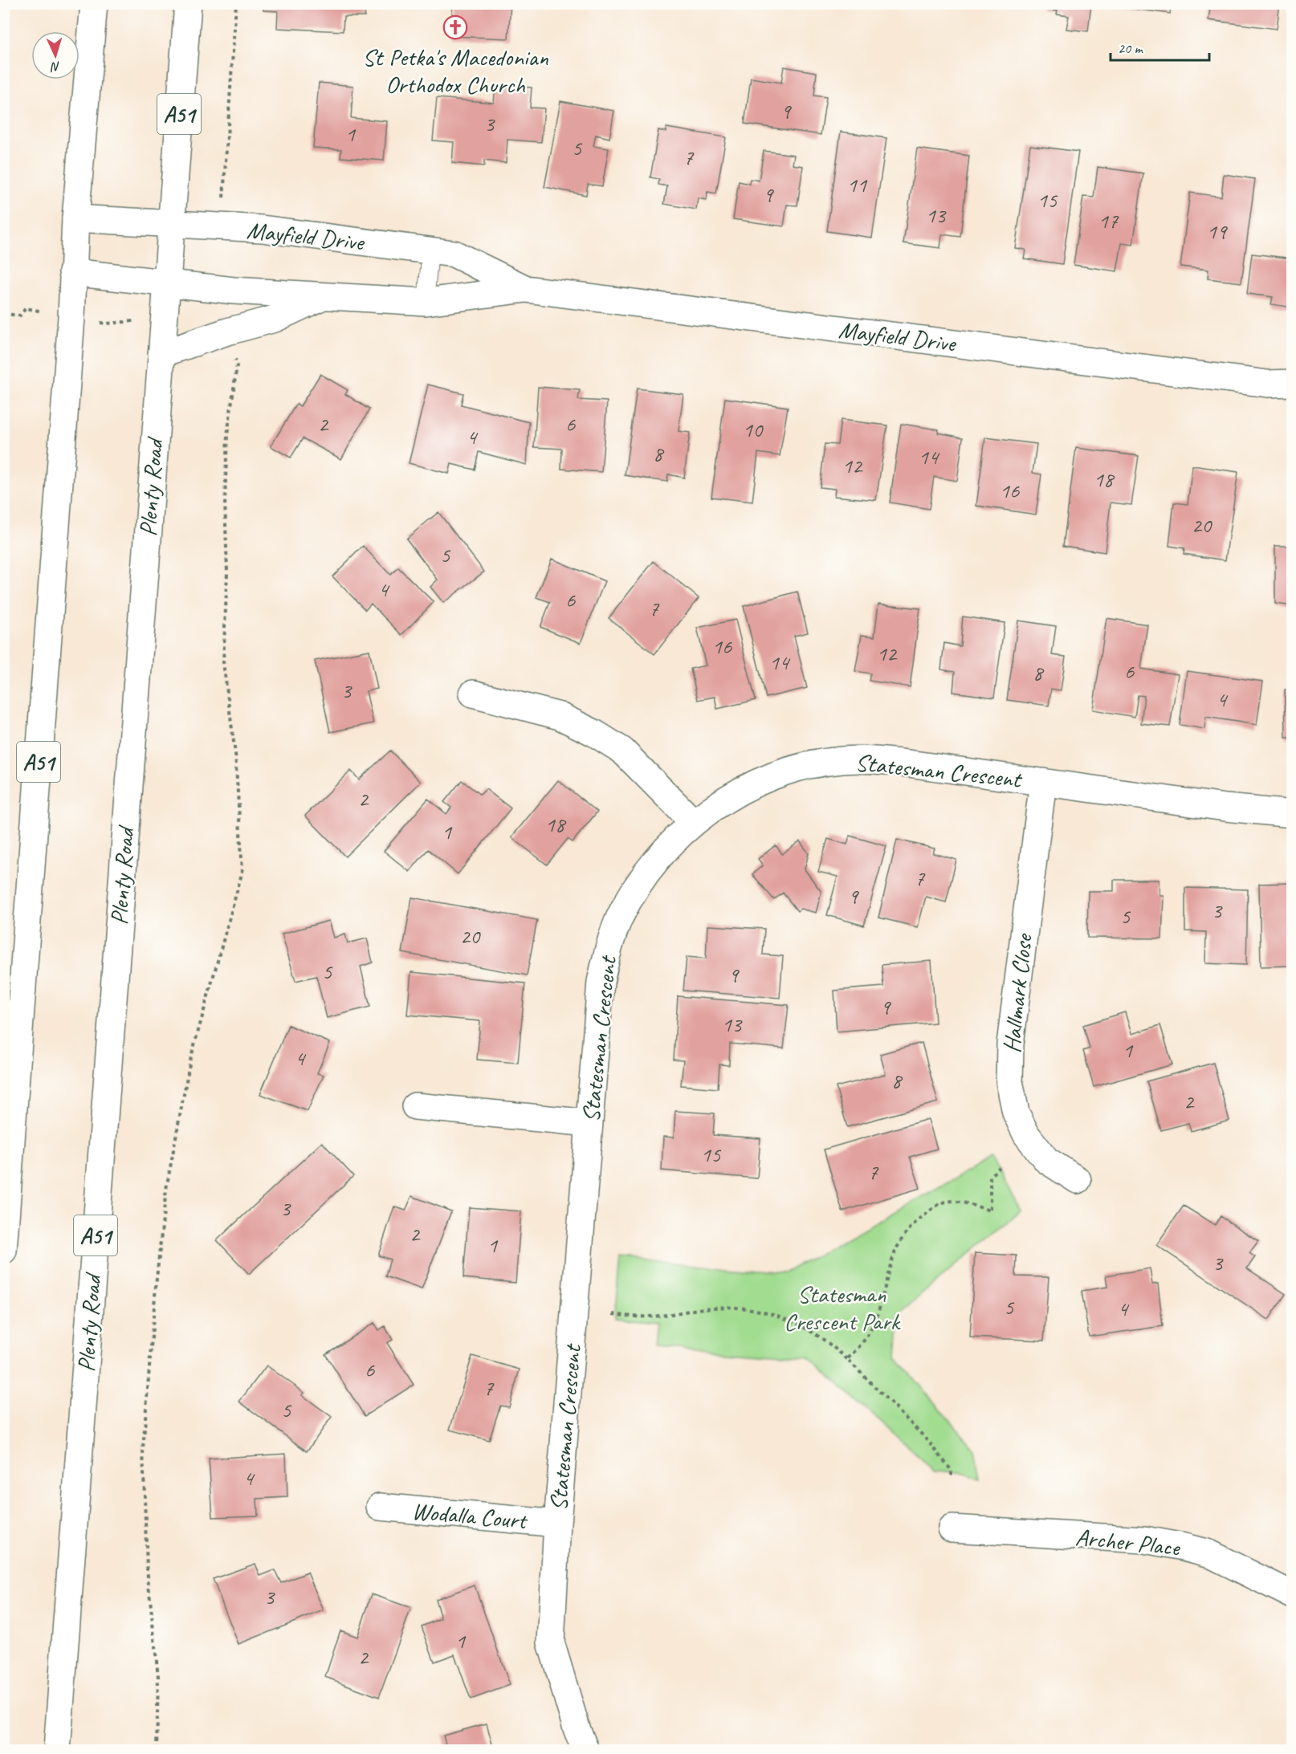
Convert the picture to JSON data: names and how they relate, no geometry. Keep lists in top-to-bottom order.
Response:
{
  "streets": {
    "main road": [
      "A51",
      "Mayfield Drive",
      "Plenty Road",
      "Statesman Crescent",
      "Hallmark Close",
      "Wodalla Court",
      "Archer Place"
    ]
  },
  "crossings": [
    ["A51", "Mayfield Drive"],
    ["Mayfield Drive", "Plenty Road"],
    ["Statesman Crescent", "Hallmark Close"],
    ["Statesman Crescent", "Wodalla Court"]
  ],
  "parks": ["Statesman Crescent Park"],
  "places": {
    "church": ["St Petka's Macedonian Orthodox Church"]
  },
  "house_numbers": [
    "9",
    "3",
    "1",
    "5",
    "7",
    "11",
    "9",
    "15",
    "13",
    "17",
    "19",
    "2",
    "6",
    "10",
    "4",
    "8",
    "14",
    "12",
    "18",
    "16",
    "20",
    "5",
    "4",
    "6",
    "7",
    "16",
    "12",
    "14",
    "6",
    "8",
    "3",
    "4",
    "2",
    "18",
    "1",
    "7",
    "9",
    "3",
    "5",
    "20",
    "5",
    "9",
    "9",
    "13",
    "1",
    "4",
    "8",
    "2",
    "15",
    "7",
    "3",
    "2",
    "1",
    "3",
    "5",
    "4",
    "6",
    "7",
    "5",
    "4",
    "3",
    "1",
    "2"
  ],
  "scale_bar": "20 m",
  "north": "bottom"
}
